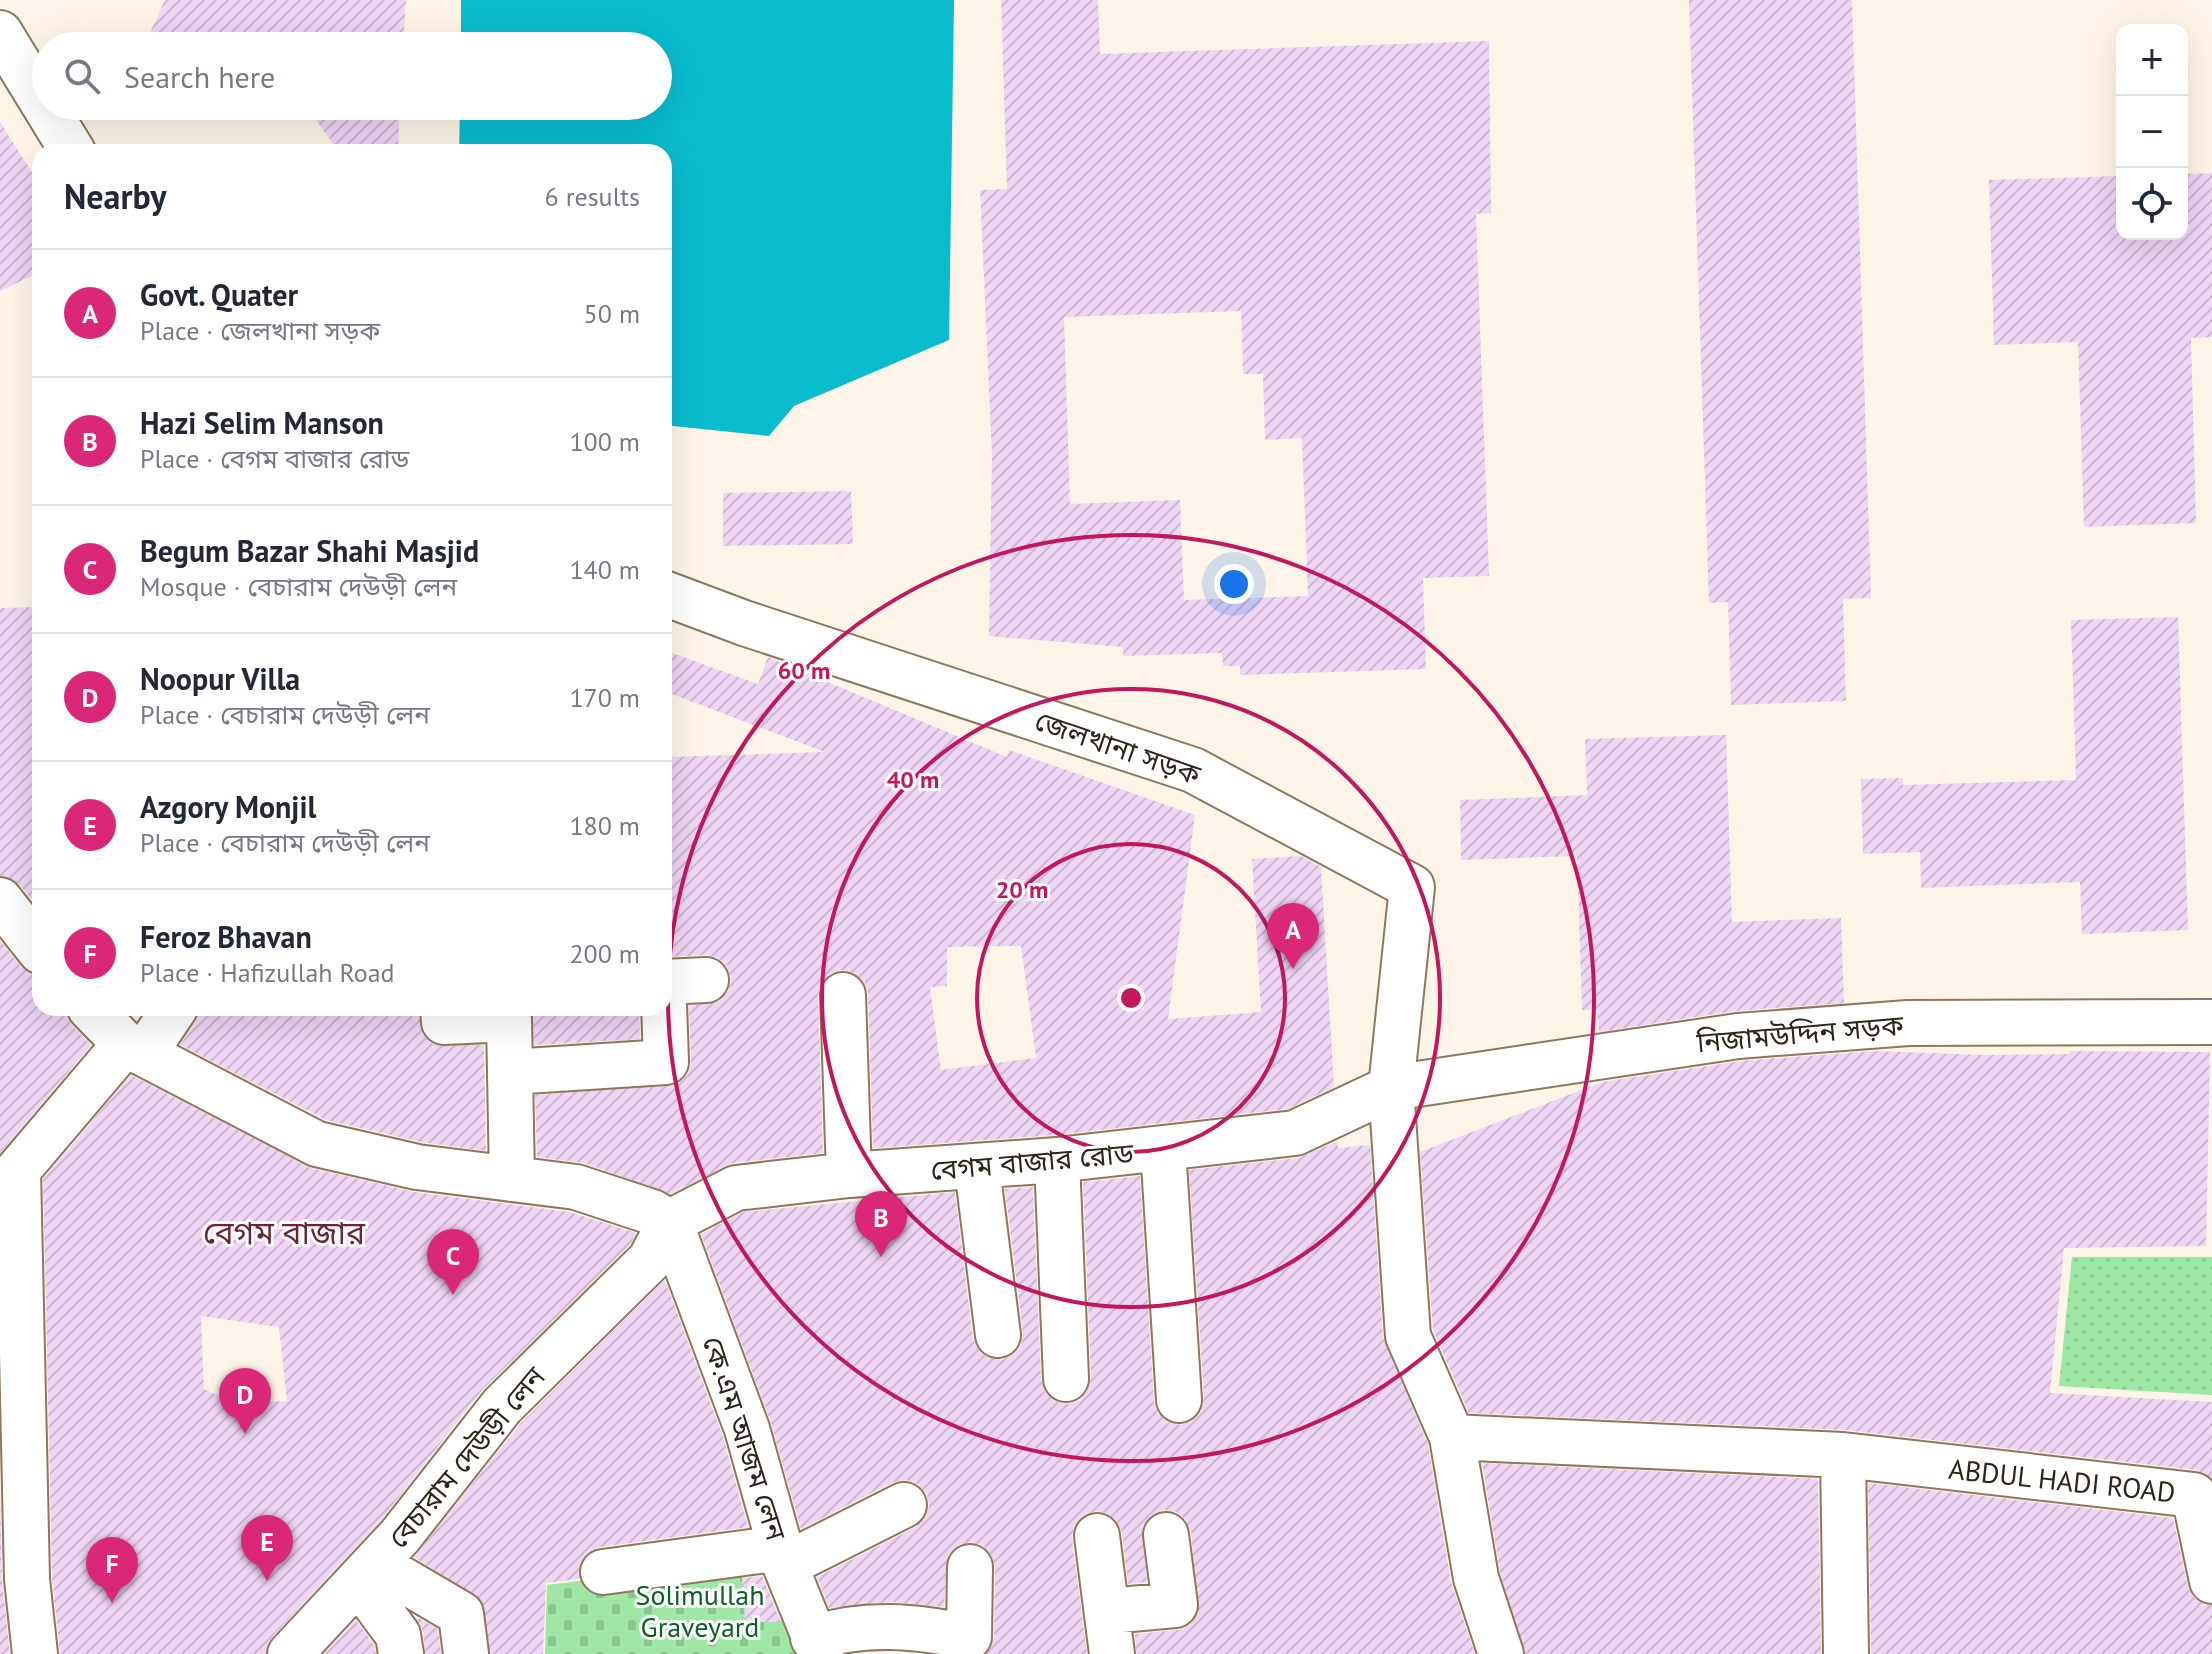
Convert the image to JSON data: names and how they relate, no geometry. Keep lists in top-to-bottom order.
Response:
{
  "streets": {
    "street": [
      "জেলখানা সড়ক",
      "নিজামউদ্দিন সড়ক",
      "বেগম বাজার রোড",
      "কে.এম আজম লেন",
      "বেচারাম দেউড়ী লেন",
      "ABDUL HADI ROAD"
    ]
  },
  "crossings": [
    ["জেলখানা সড়ক", "নিজামউদ্দিন সড়ক"],
    ["জেলখানা সড়ক", "বেগম বাজার রোড"],
    ["নিজামউদ্দিন সড়ক", "বেগম বাজার রোড"],
    ["বেগম বাজার রোড", "কে.এম আজম লেন"],
    ["বেগম বাজার রোড", "বেচারাম দেউড়ী লেন"],
    ["কে.এম আজম লেন", "বেচারাম দেউড়ী লেন"]
  ],
  "districts": ["বেগম বাজার"],
  "parks": ["Solimullah Graveyard"],
  "page": {
    "map_buttons": ["+", "−"],
    "search": "Search here",
    "heading": ["Nearby", "6 results"],
    "list": [
      {
        "mark": "A",
        "name": "Govt. Quater",
        "note": "Place · জেলখানা সড়ক",
        "value": "50 m"
      },
      {
        "mark": "B",
        "name": "Hazi Selim Manson",
        "note": "Place · বেগম বাজার রোড",
        "value": "100 m"
      },
      {
        "mark": "C",
        "name": "Begum Bazar Shahi Masjid",
        "note": "Mosque · বেচারাম দেউড়ী লেন",
        "value": "140 m"
      },
      {
        "mark": "D",
        "name": "Noopur Villa",
        "note": "Place · বেচারাম দেউড়ী লেন",
        "value": "170 m"
      },
      {
        "mark": "E",
        "name": "Azgory Monjil",
        "note": "Place · বেচারাম দেউড়ী লেন",
        "value": "180 m"
      },
      {
        "mark": "F",
        "name": "Feroz Bhavan",
        "note": "Place · Hafizullah Road",
        "value": "200 m"
      }
    ],
    "pins": [
      "A",
      "B",
      "C",
      "D",
      "E",
      "F"
    ]
  },
  "rings": ["60 m", "40 m", "20 m"]
}
